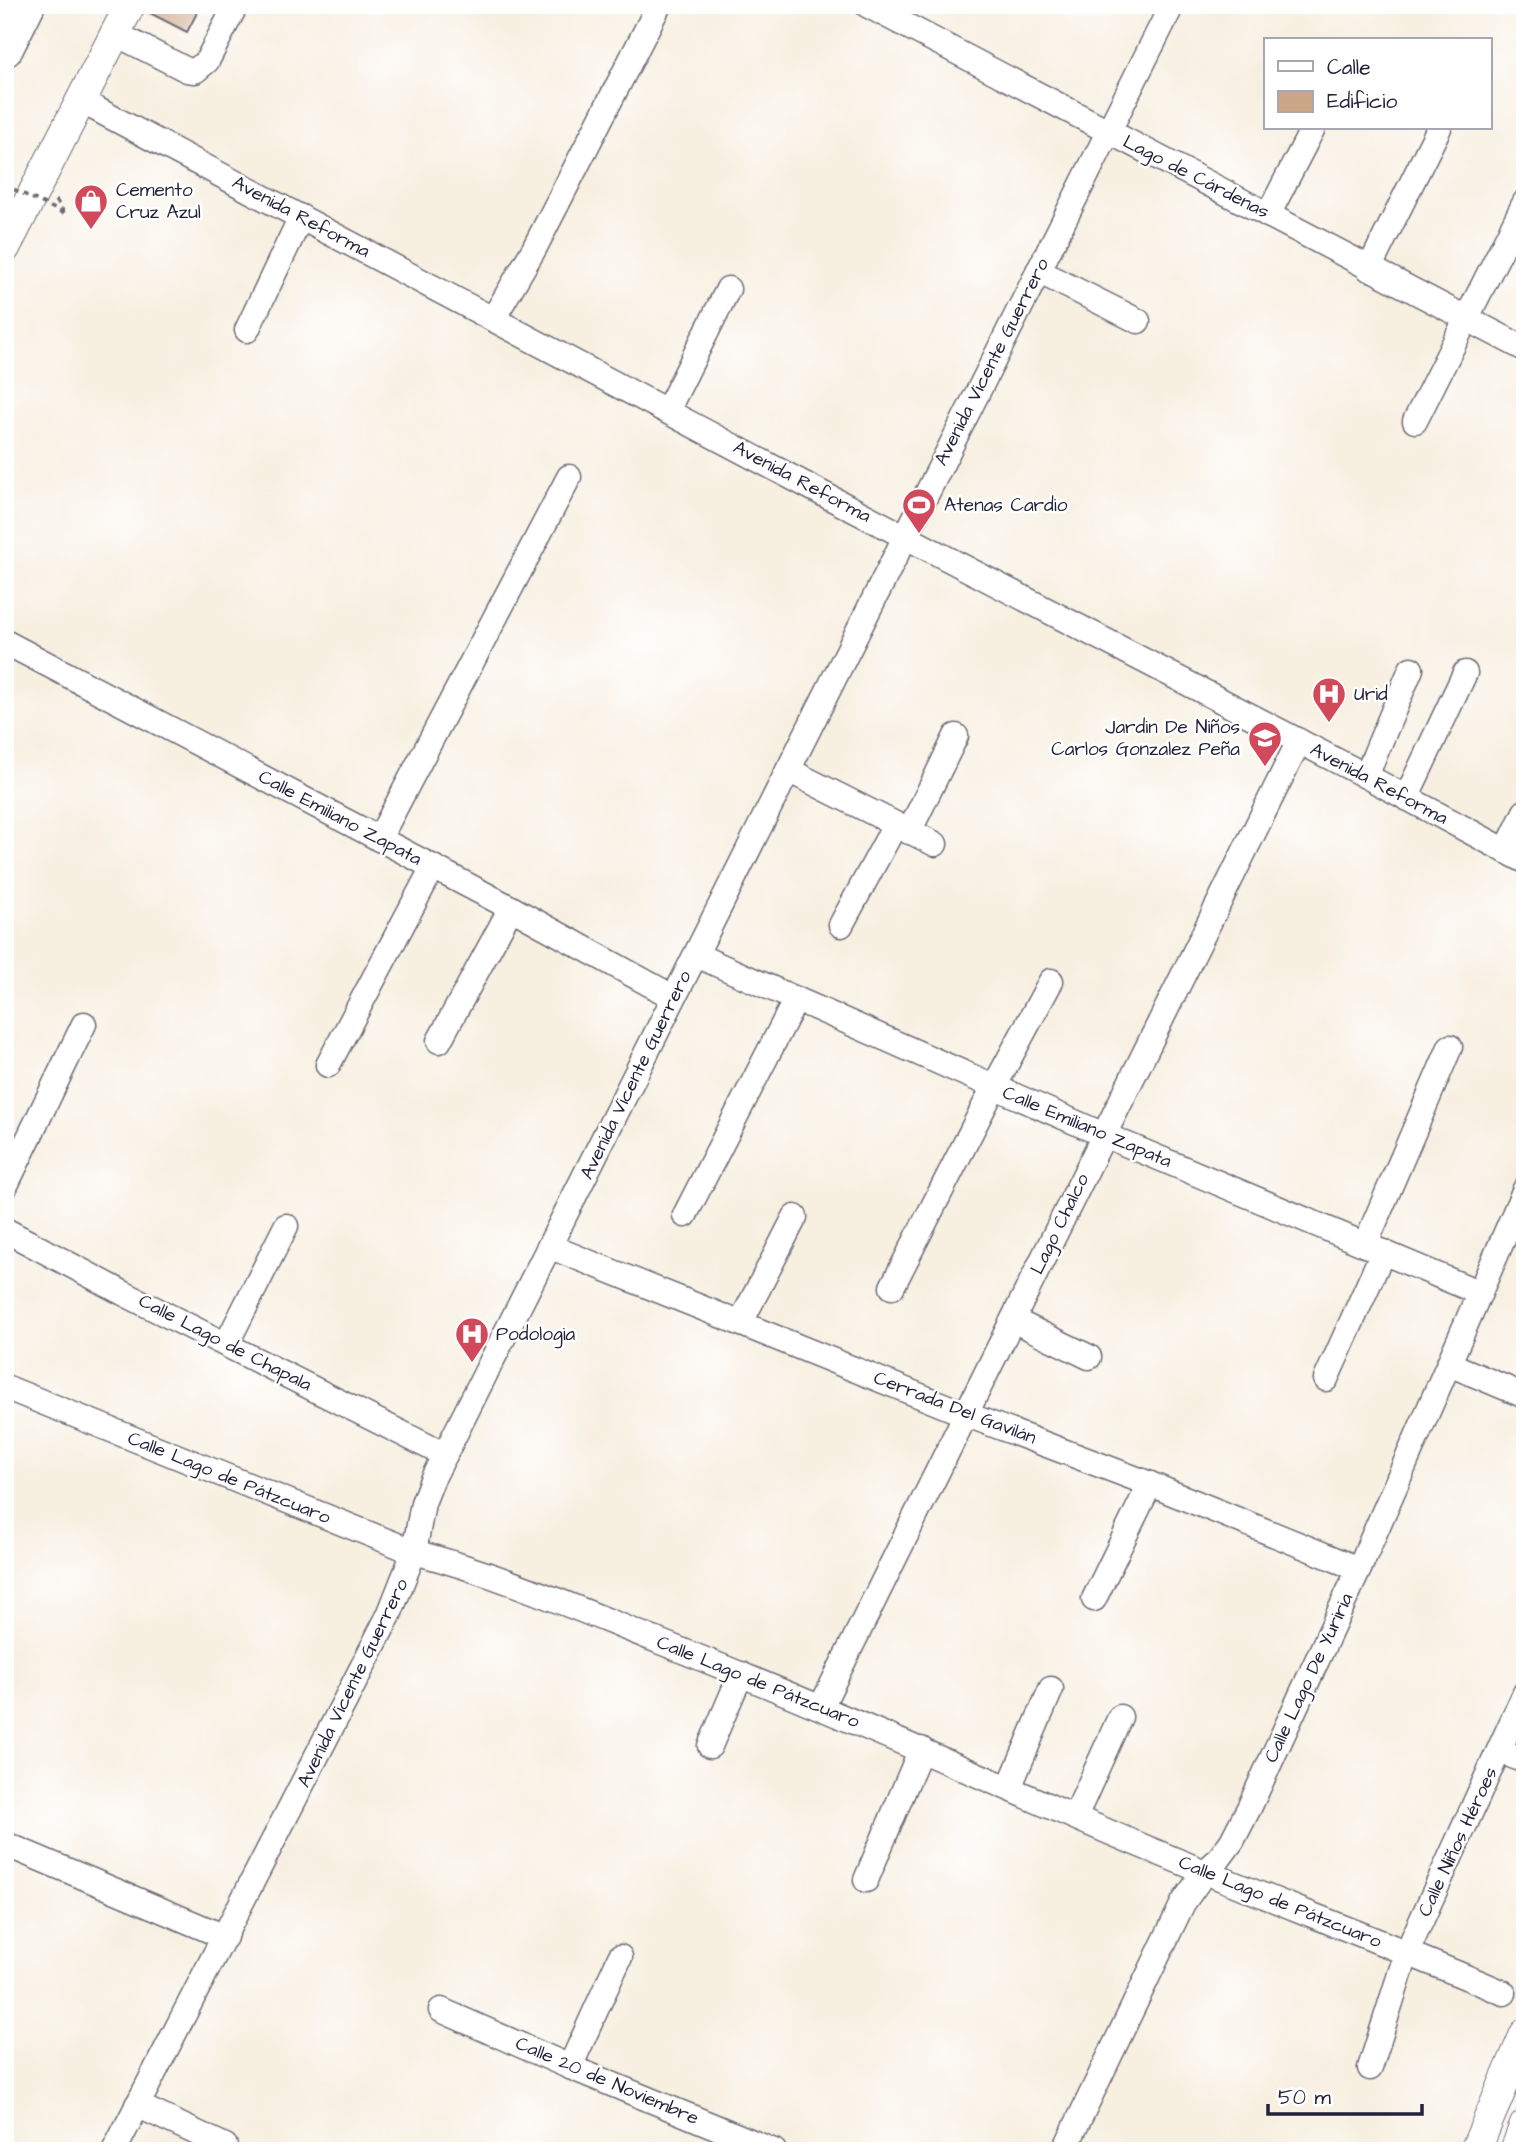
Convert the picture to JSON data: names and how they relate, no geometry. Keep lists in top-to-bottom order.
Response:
{
  "streets": {
    "street": [
      "Lago de Cárdenas",
      "Avenida Reforma",
      "Avenida Vicente Guerrero",
      "Calle Emiliano Zapata",
      "Lago Chalco",
      "Calle Lago de Chapala",
      "Cerrada Del Gavilán",
      "Calle Lago de Pátzcuaro",
      "Calle Lago De Yuriria",
      "Calle Niños Héroes",
      "Calle 20 de Noviembre"
    ]
  },
  "crossings": [
    ["Lago de Cárdenas", "Avenida Vicente Guerrero"],
    ["Avenida Reforma", "Avenida Vicente Guerrero"],
    ["Avenida Reforma", "Lago Chalco"],
    ["Avenida Vicente Guerrero", "Calle Emiliano Zapata"],
    ["Avenida Vicente Guerrero", "Calle Lago de Chapala"],
    ["Avenida Vicente Guerrero", "Cerrada Del Gavilán"],
    ["Avenida Vicente Guerrero", "Calle Lago de Pátzcuaro"],
    ["Calle Emiliano Zapata", "Lago Chalco"],
    ["Calle Emiliano Zapata", "Calle Lago De Yuriria"],
    ["Lago Chalco", "Cerrada Del Gavilán"],
    ["Lago Chalco", "Calle Lago de Pátzcuaro"],
    ["Cerrada Del Gavilán", "Calle Lago De Yuriria"],
    ["Calle Lago de Pátzcuaro", "Calle Lago De Yuriria"],
    ["Calle Lago de Pátzcuaro", "Calle Niños Héroes"]
  ],
  "places": {
    "shop": ["Cemento Cruz Azul"],
    "sports": ["Atenas Cardio"],
    "hospital": ["Urid", "Podologia"],
    "school or university": ["Jardin De Niños Carlos Gonzalez Peña"]
  },
  "legend": ["Calle", "Edificio"],
  "scale_bar": "50 m"
}
